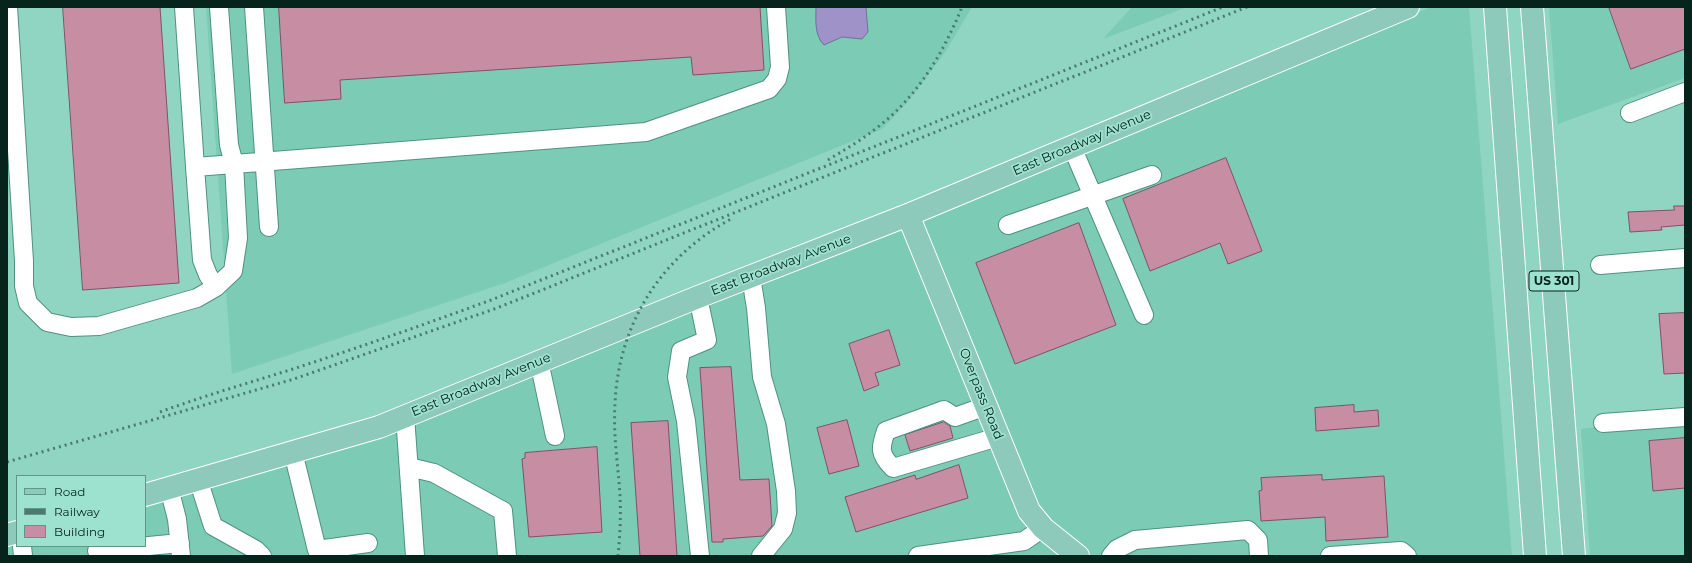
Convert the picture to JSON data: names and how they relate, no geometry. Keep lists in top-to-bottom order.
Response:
{
  "streets": {
    "main road": ["East Broadway Avenue", "US 301", "Overpass Road"]
  },
  "crossings": [
    ["East Broadway Avenue", "Overpass Road"]
  ],
  "legend": ["Road", "Railway", "Building"]
}
